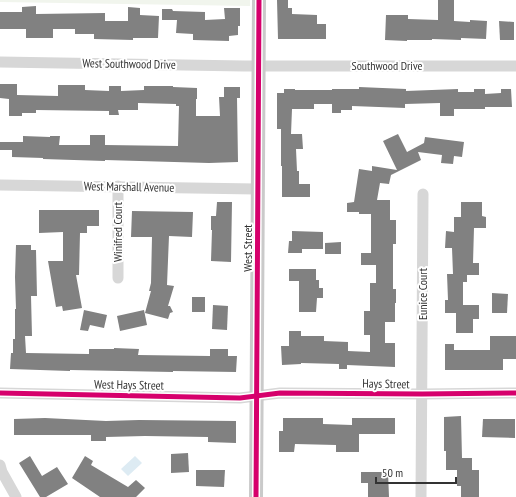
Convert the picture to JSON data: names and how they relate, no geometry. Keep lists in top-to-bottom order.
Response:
{
  "streets": {
    "main road": ["West Street"],
    "street": [
      "West Southwood Drive",
      "Southwood Drive",
      "West Marshall Avenue",
      "Winifred Court",
      "Eunice Court",
      "Hays Street",
      "West Hays Street"
    ]
  },
  "crossings": [
    ["West Southwood Drive", "Southwood Drive"],
    ["West Southwood Drive", "West Street"],
    ["Southwood Drive", "West Street"],
    ["West Marshall Avenue", "Winifred Court"],
    ["West Marshall Avenue", "West Street"],
    ["West Street", "Hays Street"],
    ["West Street", "West Hays Street"],
    ["Eunice Court", "Hays Street"],
    ["Hays Street", "West Hays Street"]
  ],
  "scale_bar": "50 m"
}
